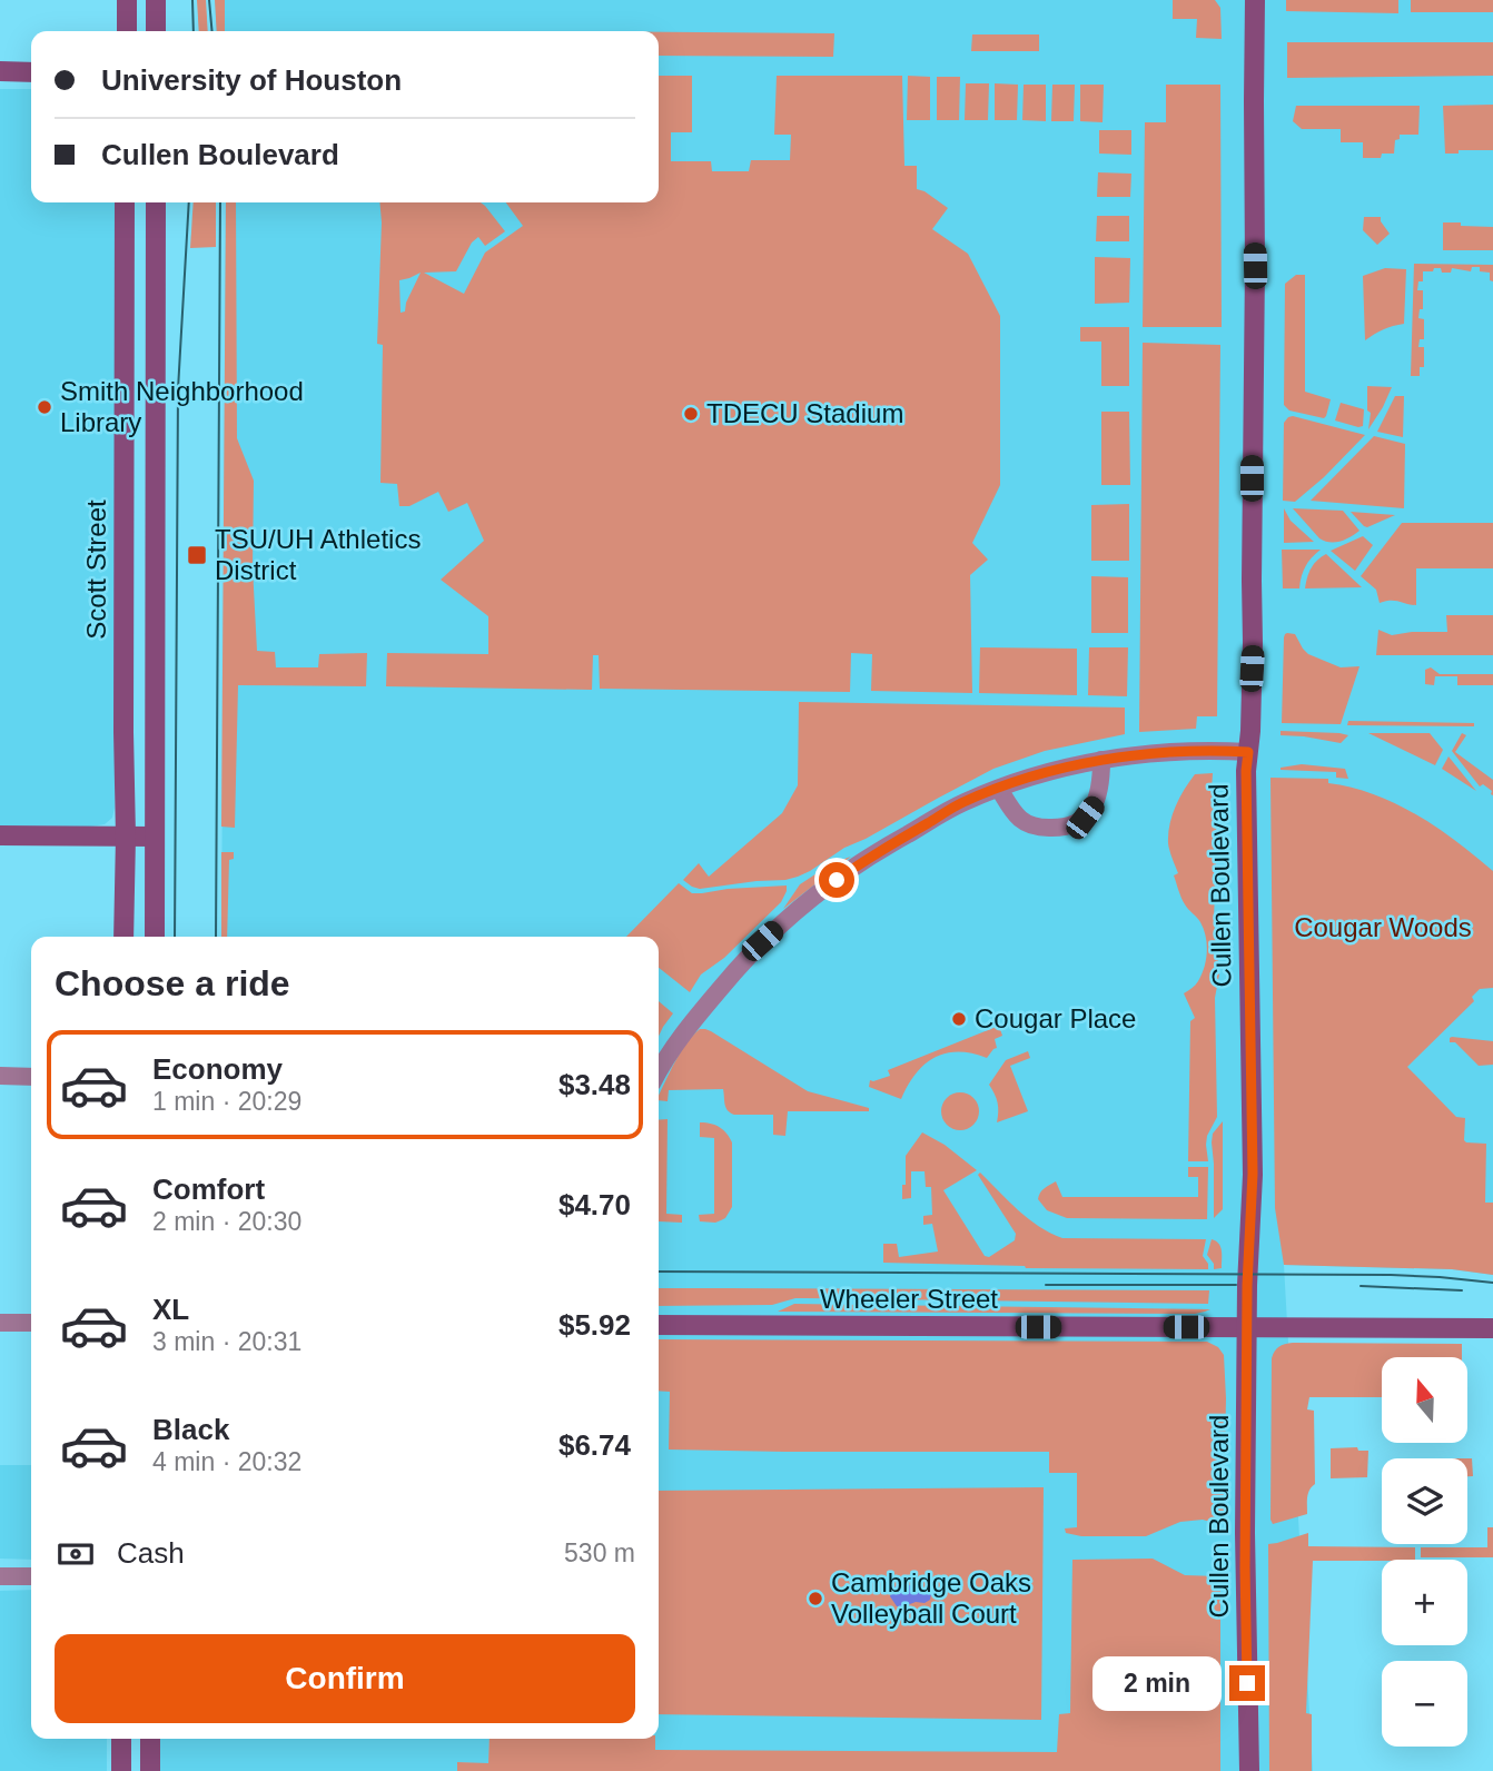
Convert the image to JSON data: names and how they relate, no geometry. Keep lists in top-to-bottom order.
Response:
{
  "streets": {
    "main road": ["Scott Street", "Cullen Boulevard", "Wheeler Street"]
  },
  "crossings": [
    ["Cullen Boulevard", "Wheeler Street"]
  ],
  "parks": ["Cougar Woods"],
  "places": {
    "other": [
      "Smith Neighborhood Library",
      "TDECU Stadium",
      "Cougar Place",
      "Cambridge Oaks Volleyball Court"
    ],
    "transit": ["TSU/UH Athletics District"]
  },
  "north": "top",
  "page": {
    "banner": ["University of Houston", "Cullen Boulevard"],
    "heading": "Choose a ride",
    "list": [
      {
        "name": "Economy",
        "note": "1 min · 20:29",
        "value": "$3.48"
      },
      {
        "name": "Comfort",
        "note": "2 min · 20:30",
        "value": "$4.70"
      },
      {
        "name": "XL",
        "note": "3 min · 20:31",
        "value": "$5.92"
      },
      {
        "name": "Black",
        "note": "4 min · 20:32",
        "value": "$6.74"
      }
    ],
    "map_buttons": ["+", "−"],
    "pay": ["Cash", "530 m"],
    "buttons": "Confirm",
    "bubble": "2 min"
  }
}
